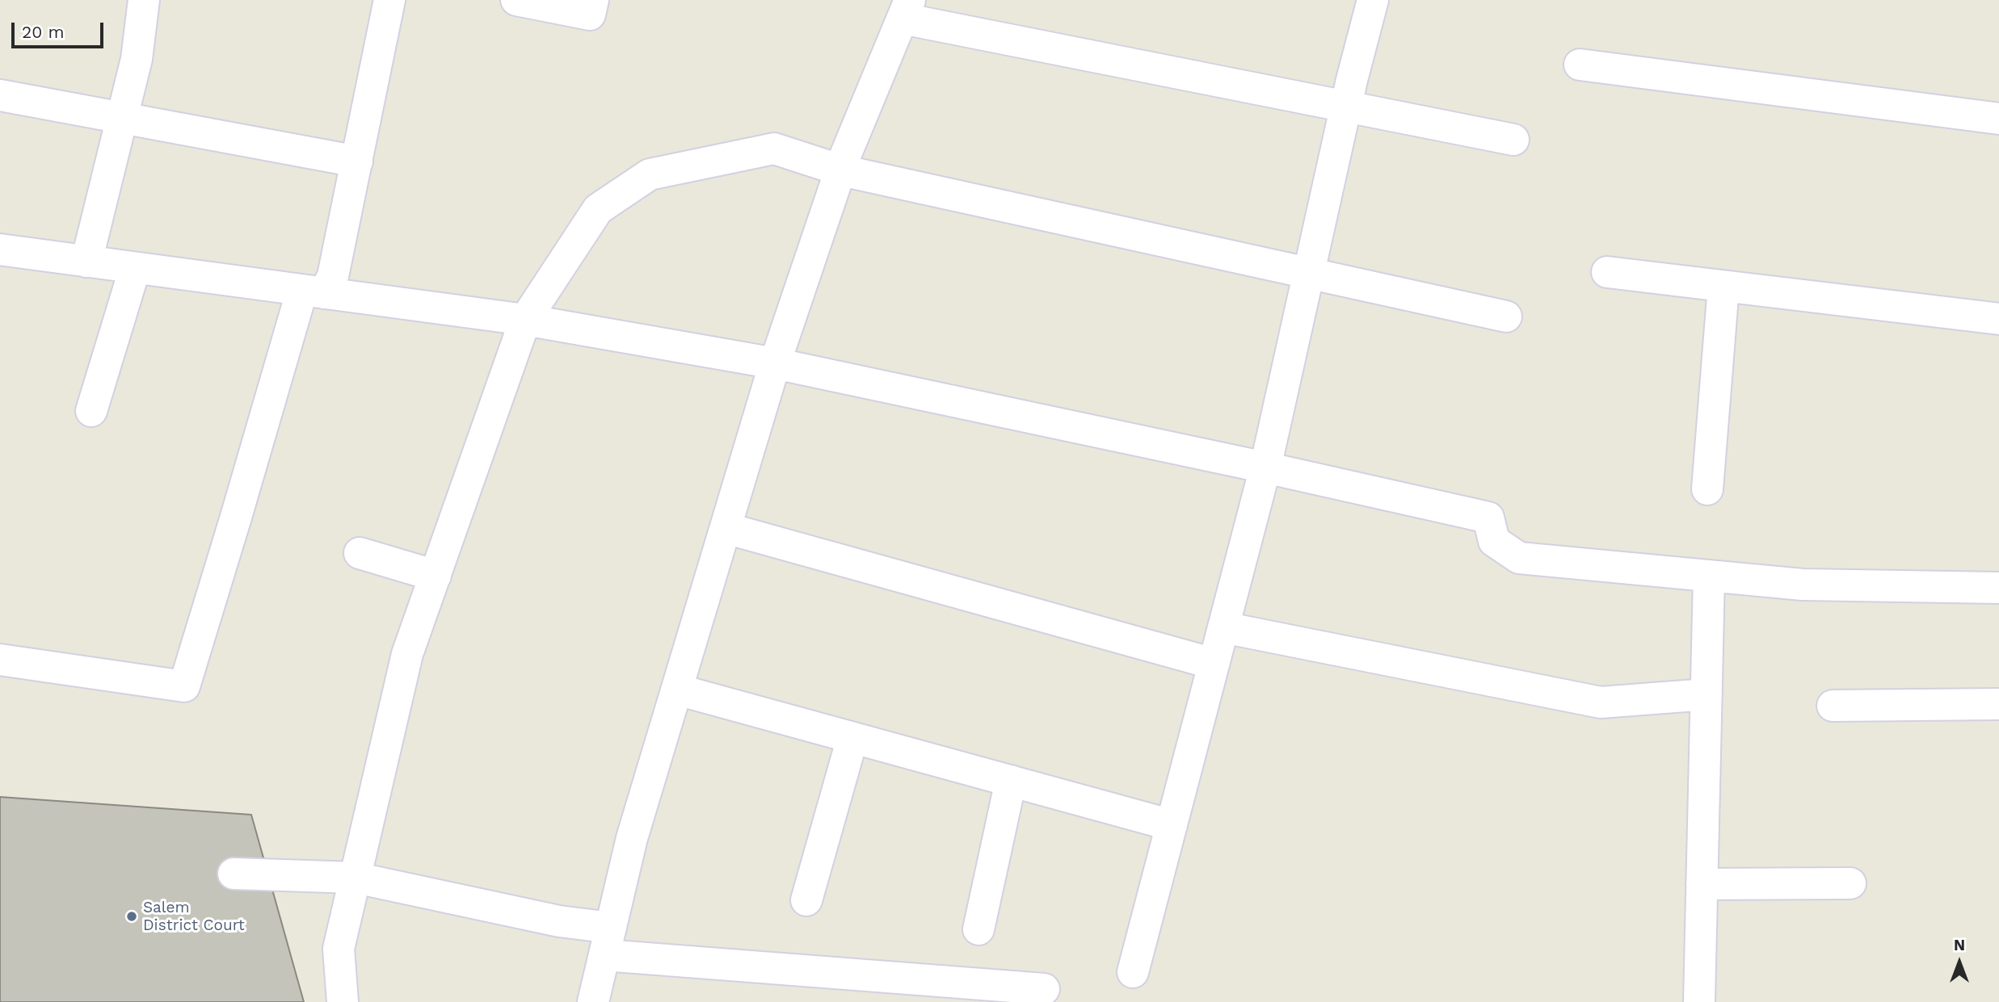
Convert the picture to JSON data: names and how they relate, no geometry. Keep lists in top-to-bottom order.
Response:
{
  "places": ["Salem District Court"],
  "scale_bar": "20 m",
  "north": "top"
}
